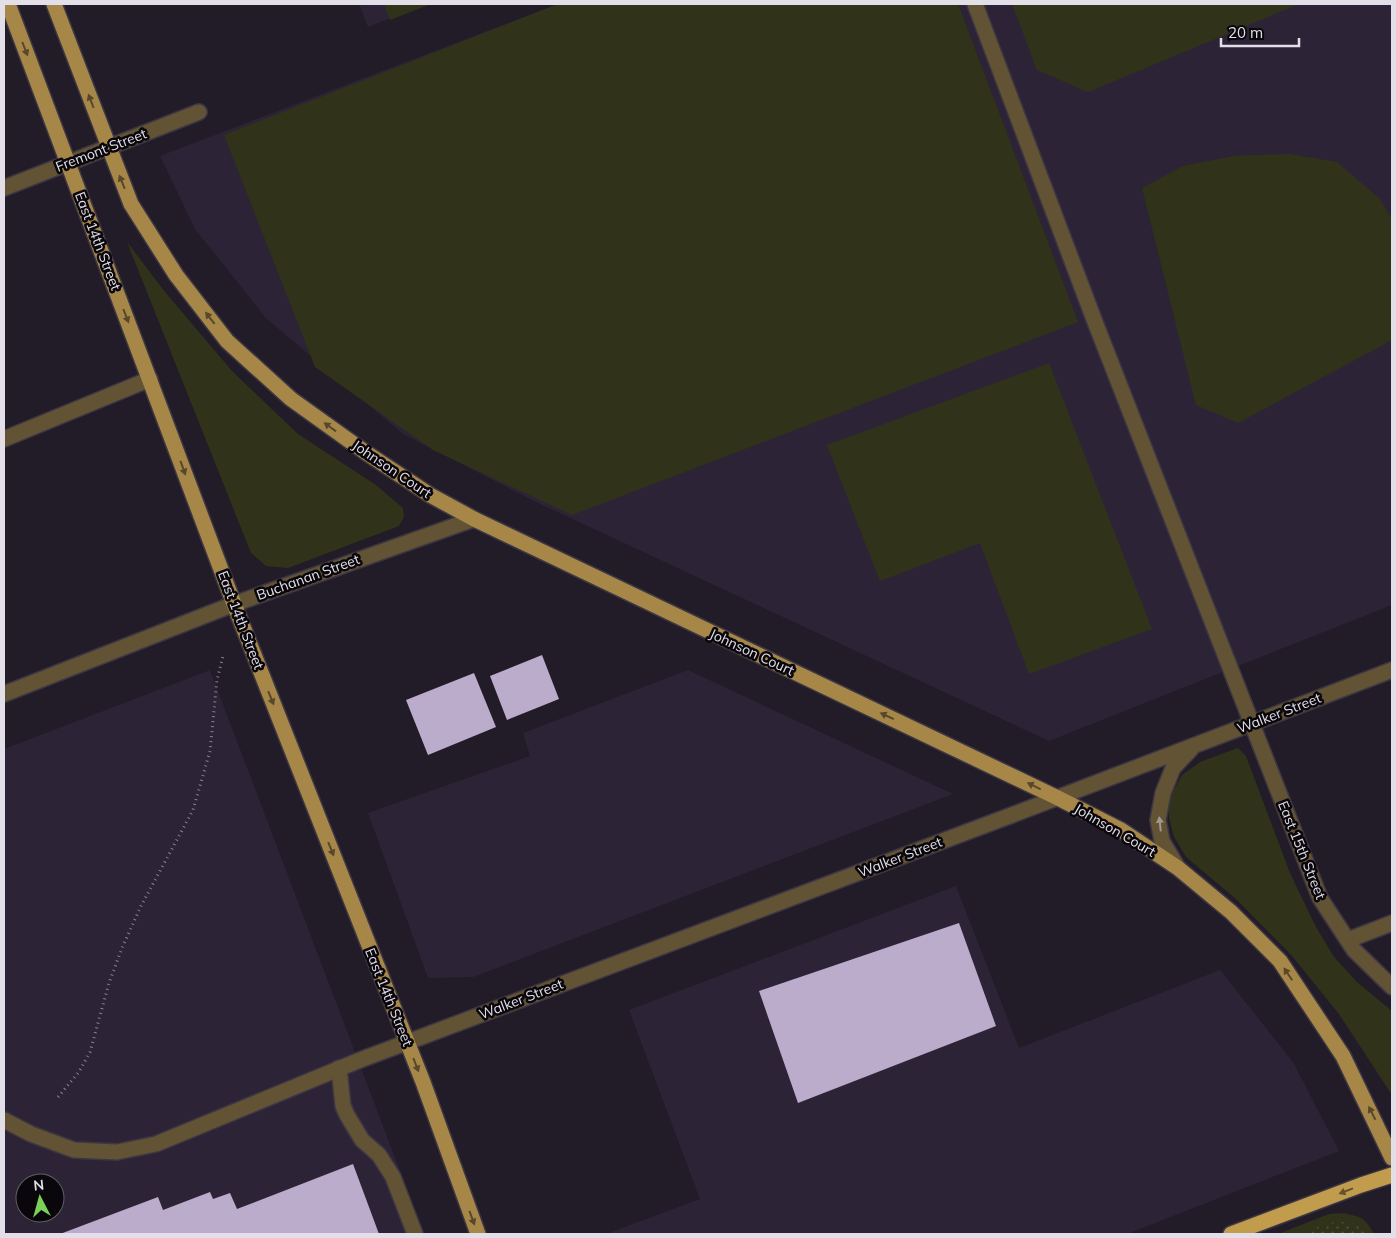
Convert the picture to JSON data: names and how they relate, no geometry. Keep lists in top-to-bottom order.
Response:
{
  "streets": {
    "main road": ["East 14th Street", "Johnson Court"],
    "street": [
      "Fremont Street",
      "Buchanan Street",
      "Walker Street",
      "East 15th Street"
    ]
  },
  "crossings": [
    ["Fremont Street", "East 14th Street"],
    ["Fremont Street", "Johnson Court"],
    ["East 14th Street", "Buchanan Street"],
    ["East 14th Street", "Walker Street"],
    ["Johnson Court", "Buchanan Street"],
    ["Johnson Court", "Walker Street"],
    ["Walker Street", "East 15th Street"]
  ],
  "one_way": ["East 14th Street", "Johnson Court"],
  "scale_bar": "20 m",
  "north": "top"
}
